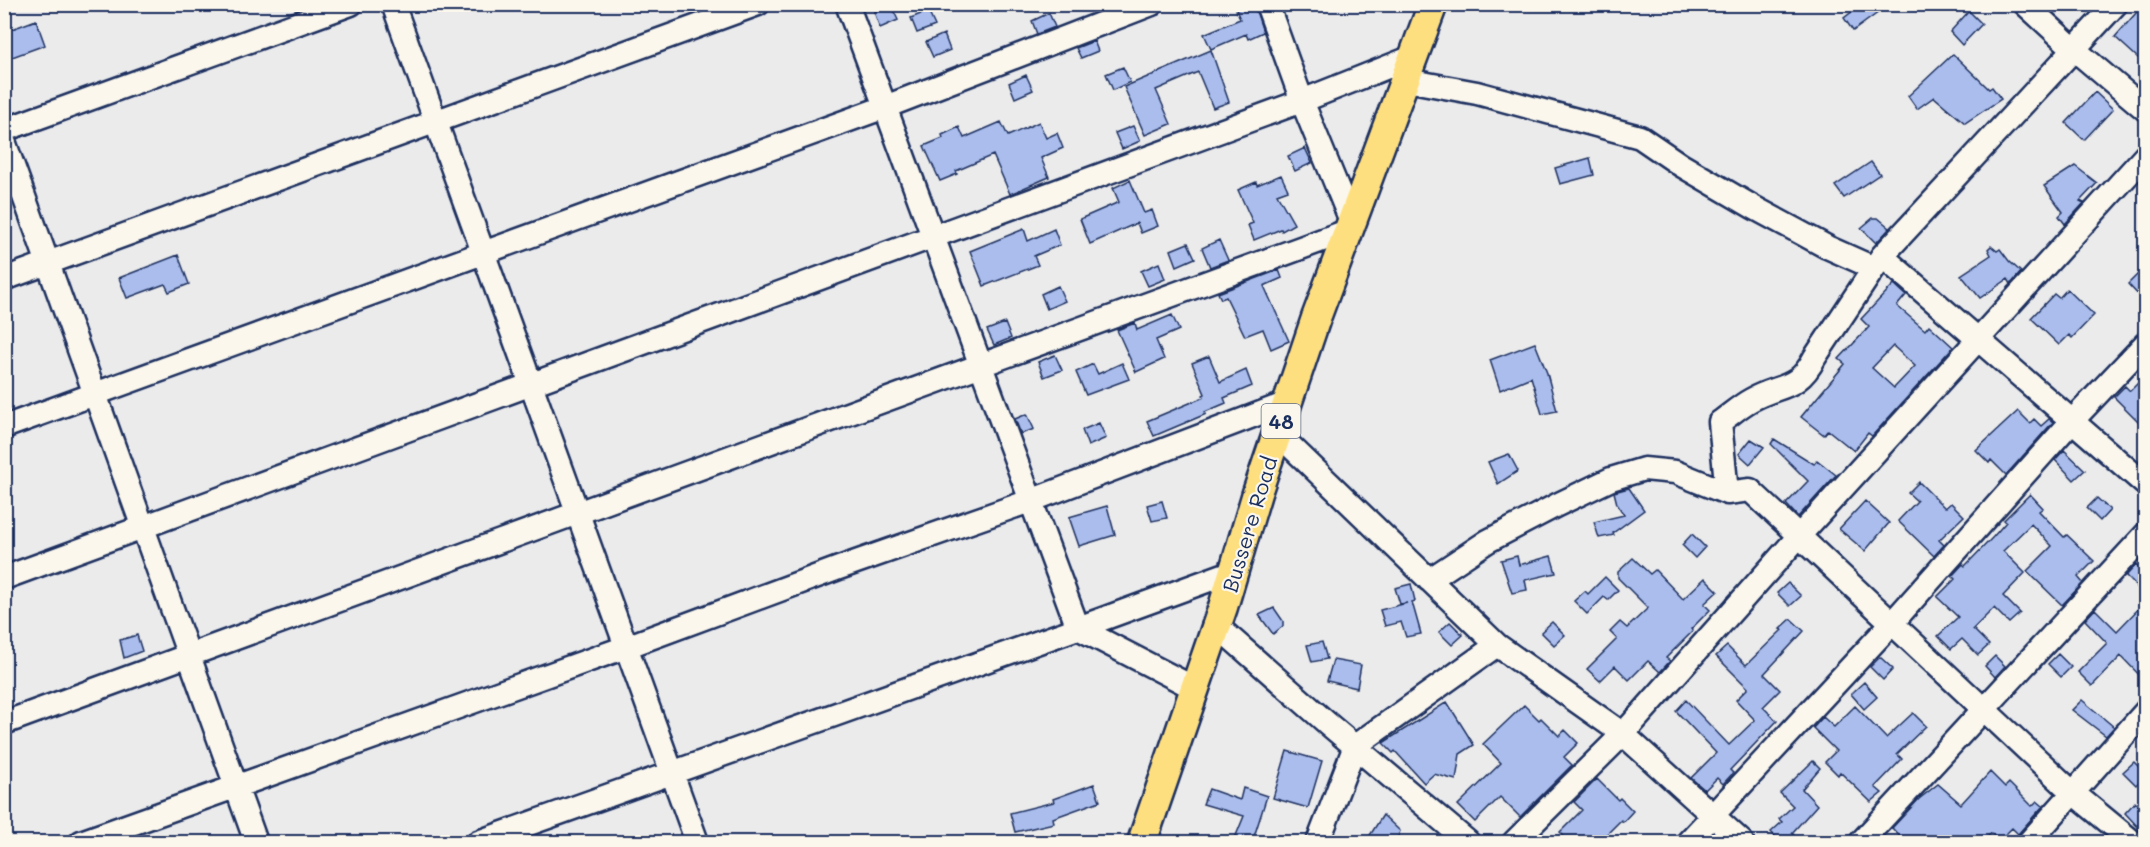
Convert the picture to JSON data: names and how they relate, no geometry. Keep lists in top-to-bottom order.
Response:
{
  "streets": {
    "main road": ["48", "Bussere Road"]
  }
}
